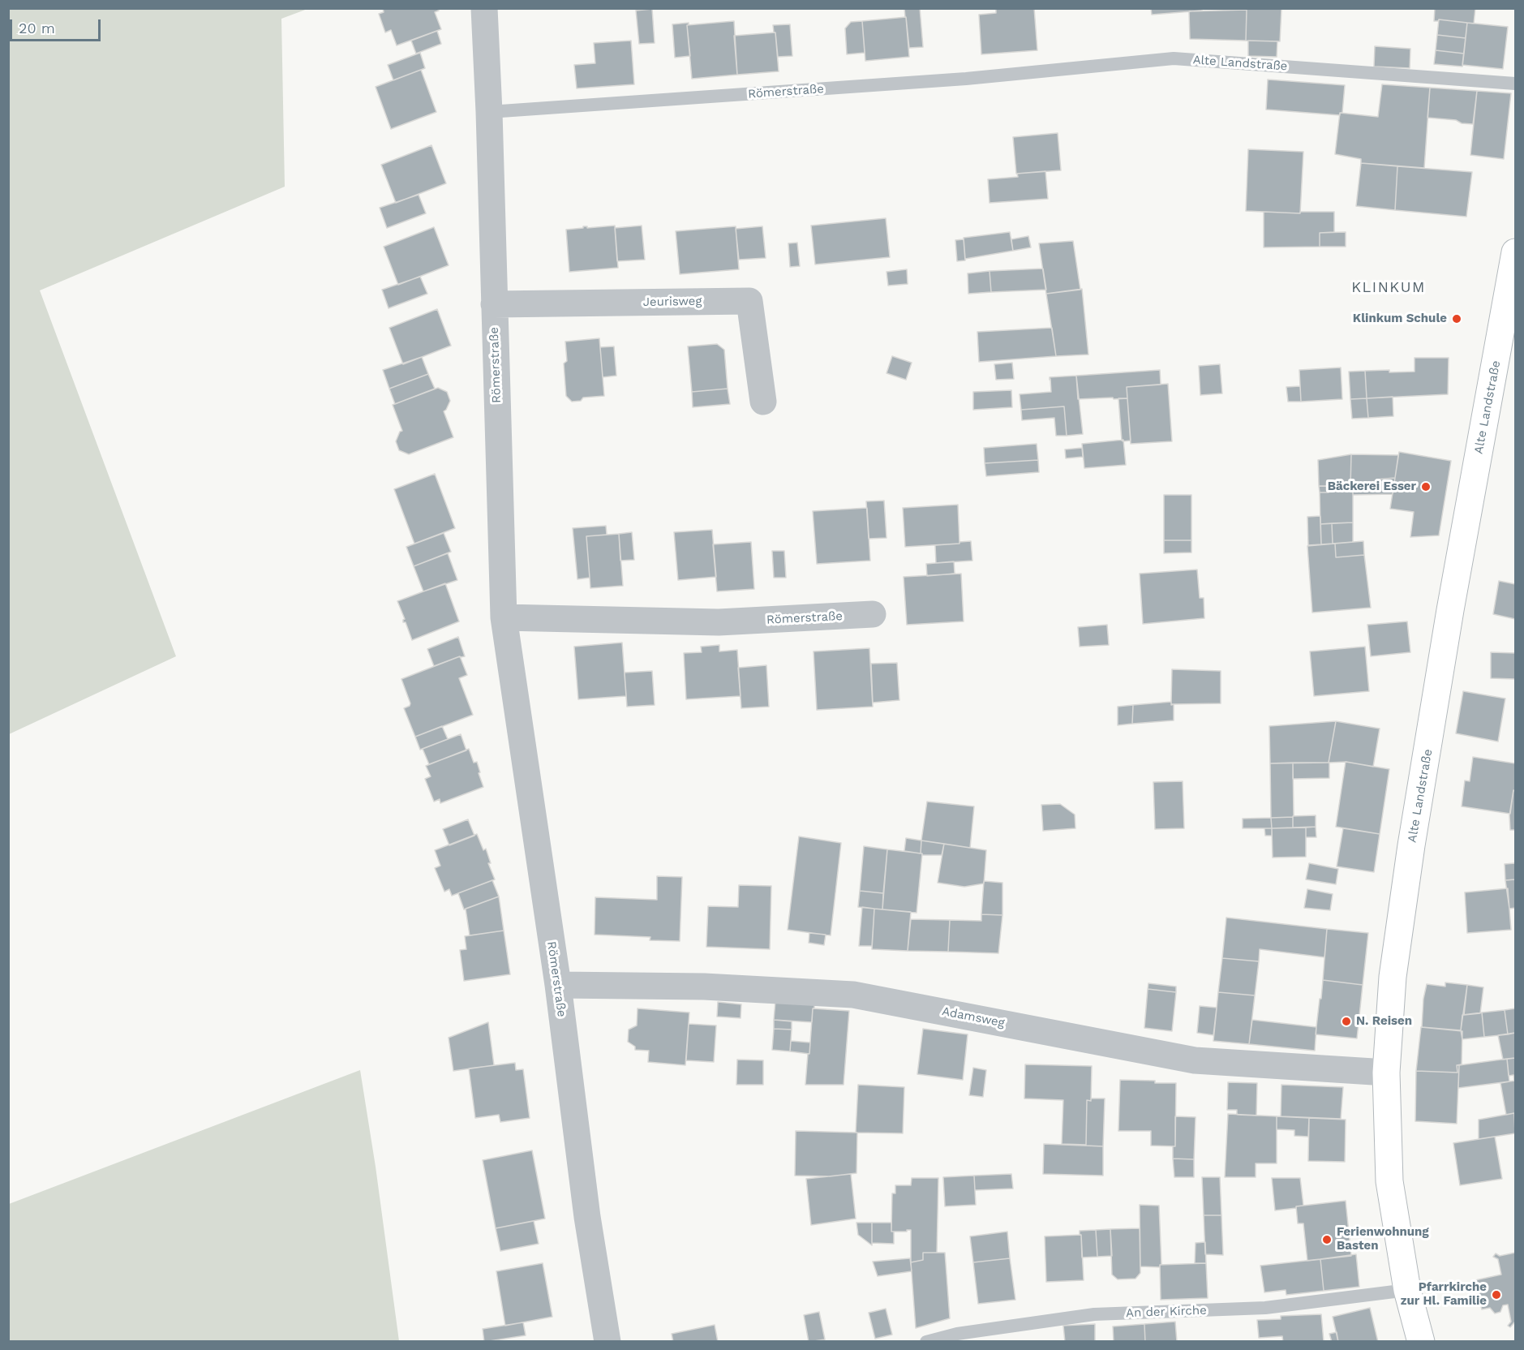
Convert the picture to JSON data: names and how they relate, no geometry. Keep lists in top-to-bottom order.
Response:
{
  "streets": {
    "main road": ["Alte Landstraße"],
    "street": ["Römerstraße", "Jeurisweg", "Adamsweg"],
    "lane": ["An der Kirche"]
  },
  "crossings": [
    ["Alte Landstraße", "Römerstraße"],
    ["Alte Landstraße", "Adamsweg"],
    ["Alte Landstraße", "An der Kirche"],
    ["Römerstraße", "Jeurisweg"],
    ["Römerstraße", "Adamsweg"]
  ],
  "districts": ["KLINKUM"],
  "places": [
    "Klinkum Schule",
    "Bäckerei Esser",
    "N. Reisen",
    "Ferienwohnung Basten",
    "Pfarrkirche zur Hl. Familie"
  ],
  "scale_bar": "20 m"
}
